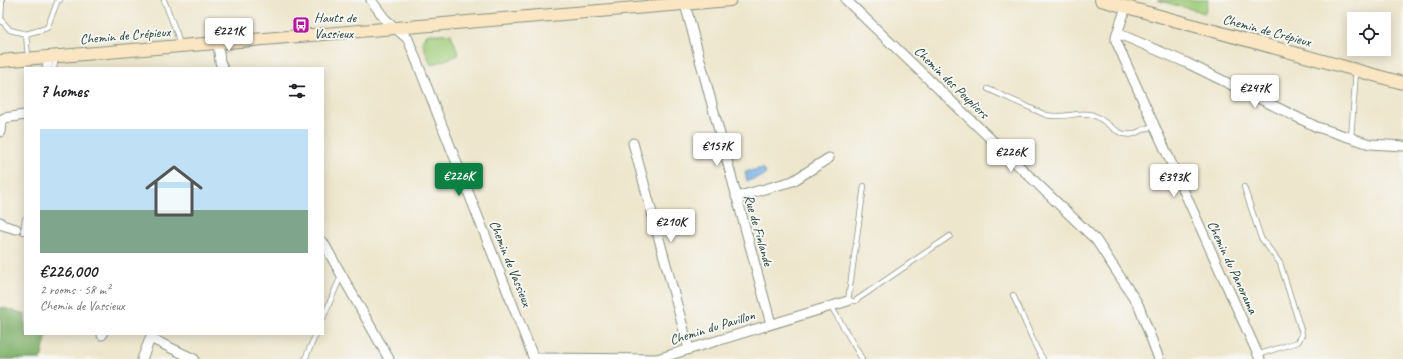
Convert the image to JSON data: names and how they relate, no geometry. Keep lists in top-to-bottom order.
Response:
{
  "streets": {
    "street": [
      "Chemin de Crépieux",
      "Chemin des Peupliers",
      "Rue de Finlande",
      "Chemin de Vassieux",
      "Chemin du Panorama",
      "Chemin du Pavillon"
    ]
  },
  "crossings": [
    ["Chemin de Crépieux", "Rue de Finlande"],
    ["Chemin de Crépieux", "Chemin de Vassieux"],
    ["Rue de Finlande", "Chemin du Pavillon"],
    ["Chemin de Vassieux", "Chemin du Pavillon"]
  ],
  "places": {
    "bus stop": ["Hauts de Vassieux"]
  },
  "page": {
    "price": [
      "€221K",
      "€247K",
      "€157K",
      "€226K",
      "€226K",
      "€393K",
      "€210K"
    ],
    "heading": "7 homes",
    "list": [
      {
        "name": "€226,000",
        "note": "2 rooms · 58 m² · Chemin de Vassieux"
      }
    ]
  }
}
